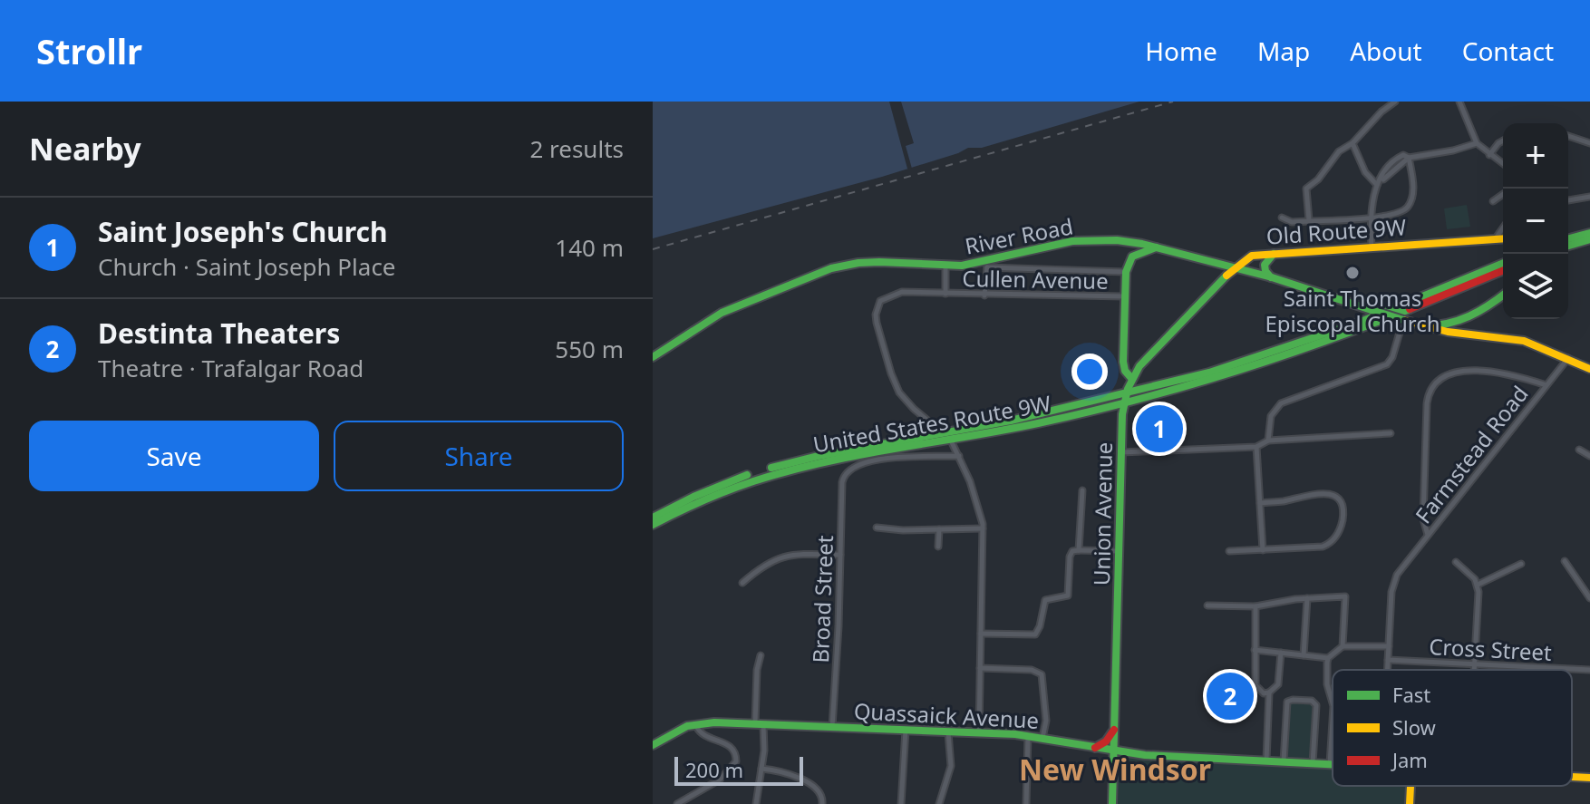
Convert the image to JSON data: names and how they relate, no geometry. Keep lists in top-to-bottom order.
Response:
{
  "streets": {
    "main road": [
      "Old Route 9W",
      "River Road",
      "United States Route 9W",
      "Union Avenue",
      "Quassaick Avenue"
    ],
    "street": [
      "Cullen Avenue",
      "Farmstead Road",
      "Broad Street",
      "Cross Street"
    ]
  },
  "crossings": [
    ["Old Route 9W", "River Road"],
    ["Old Route 9W", "Union Avenue"],
    ["River Road", "Farmstead Road"],
    ["Cullen Avenue", "United States Route 9W"],
    ["United States Route 9W", "Union Avenue"],
    ["Union Avenue", "Quassaick Avenue"],
    ["Broad Street", "Quassaick Avenue"]
  ],
  "districts": ["New Windsor"],
  "places": ["Saint Thomas Episcopal Church"],
  "legend": ["Fast", "Slow", "Jam"],
  "scale_bar": "200 m",
  "page": {
    "header": "Strollr",
    "nav": [
      "Home",
      "Map",
      "About",
      "Contact"
    ],
    "heading": ["Nearby", "2 results"],
    "map_buttons": ["+", "−"],
    "list": [
      {
        "mark": "1",
        "name": "Saint Joseph's Church",
        "note": "Church · Saint Joseph Place",
        "value": "140 m"
      },
      {
        "mark": "2",
        "name": "Destinta Theaters",
        "note": "Theatre · Trafalgar Road",
        "value": "550 m"
      }
    ],
    "buttons": ["Save", "Share"],
    "pins": ["1", "2"],
    "scale": "200 m"
  }
}
